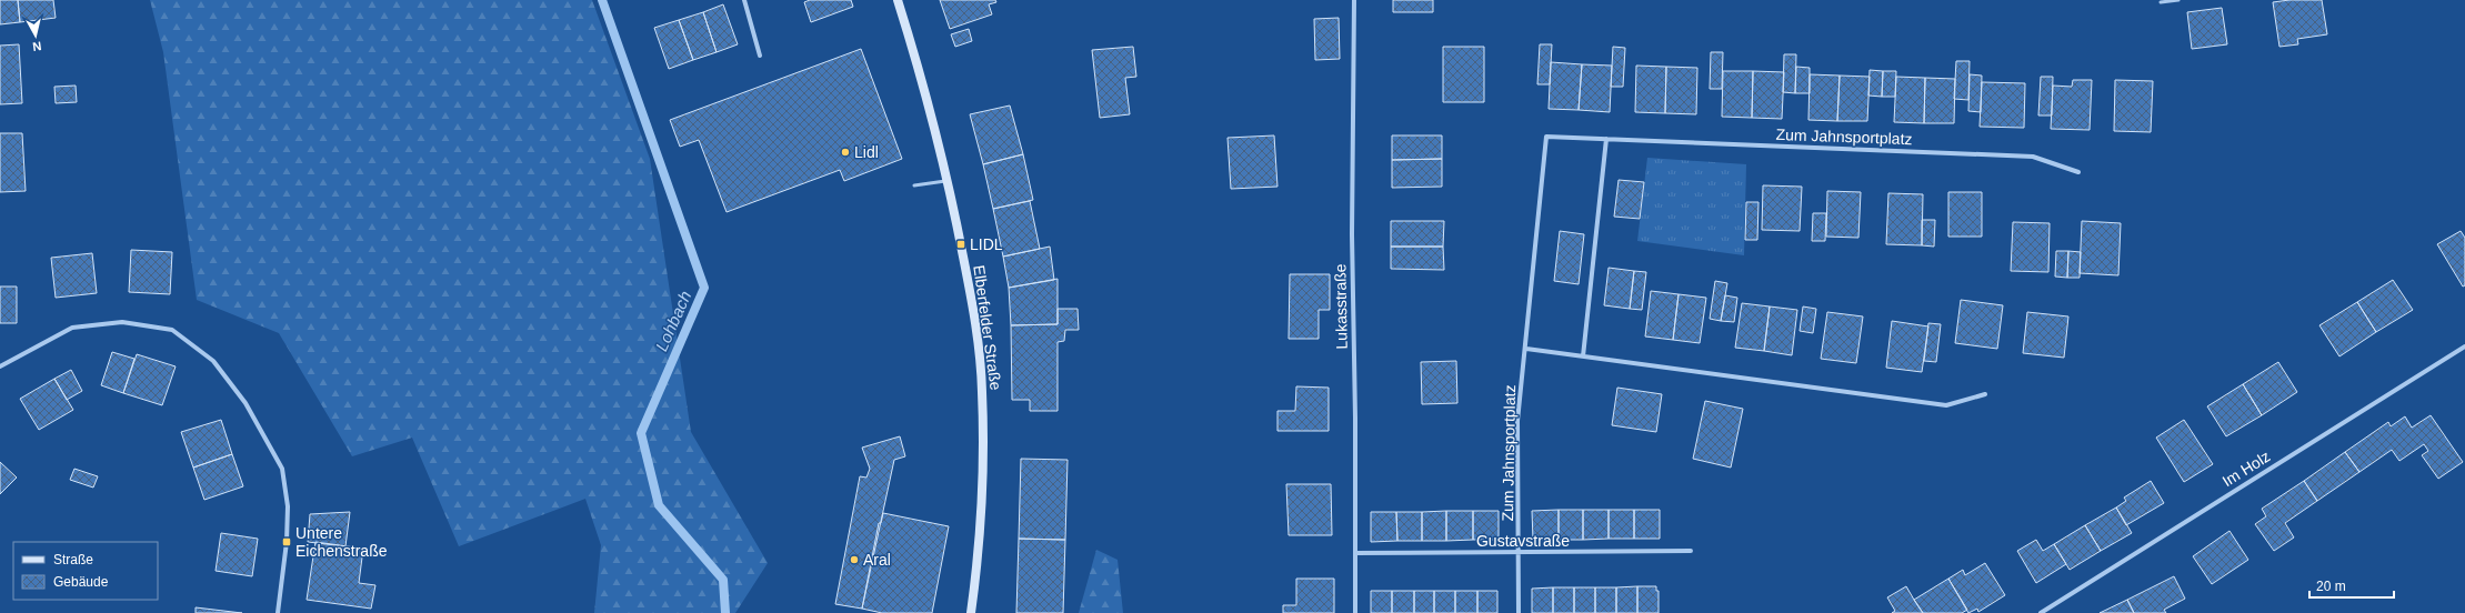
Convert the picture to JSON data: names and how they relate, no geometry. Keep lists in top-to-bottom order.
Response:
{
  "streets": {
    "main road": ["Elberfelder Straße"],
    "street": [
      "Zum Jahnsportplatz",
      "Lukasstraße",
      "Im Holz",
      "Gustavstraße"
    ]
  },
  "crossings": [
    ["Zum Jahnsportplatz", "Gustavstraße"],
    ["Lukasstraße", "Gustavstraße"]
  ],
  "water": ["Lohbach"],
  "places": {
    "other": ["Lidl", "Aral"],
    "transit": ["LIDL", "Untere Eichenstraße"]
  },
  "legend": ["Straße", "Gebäude"],
  "scale_bar": "20 m",
  "north": "bottom"
}
